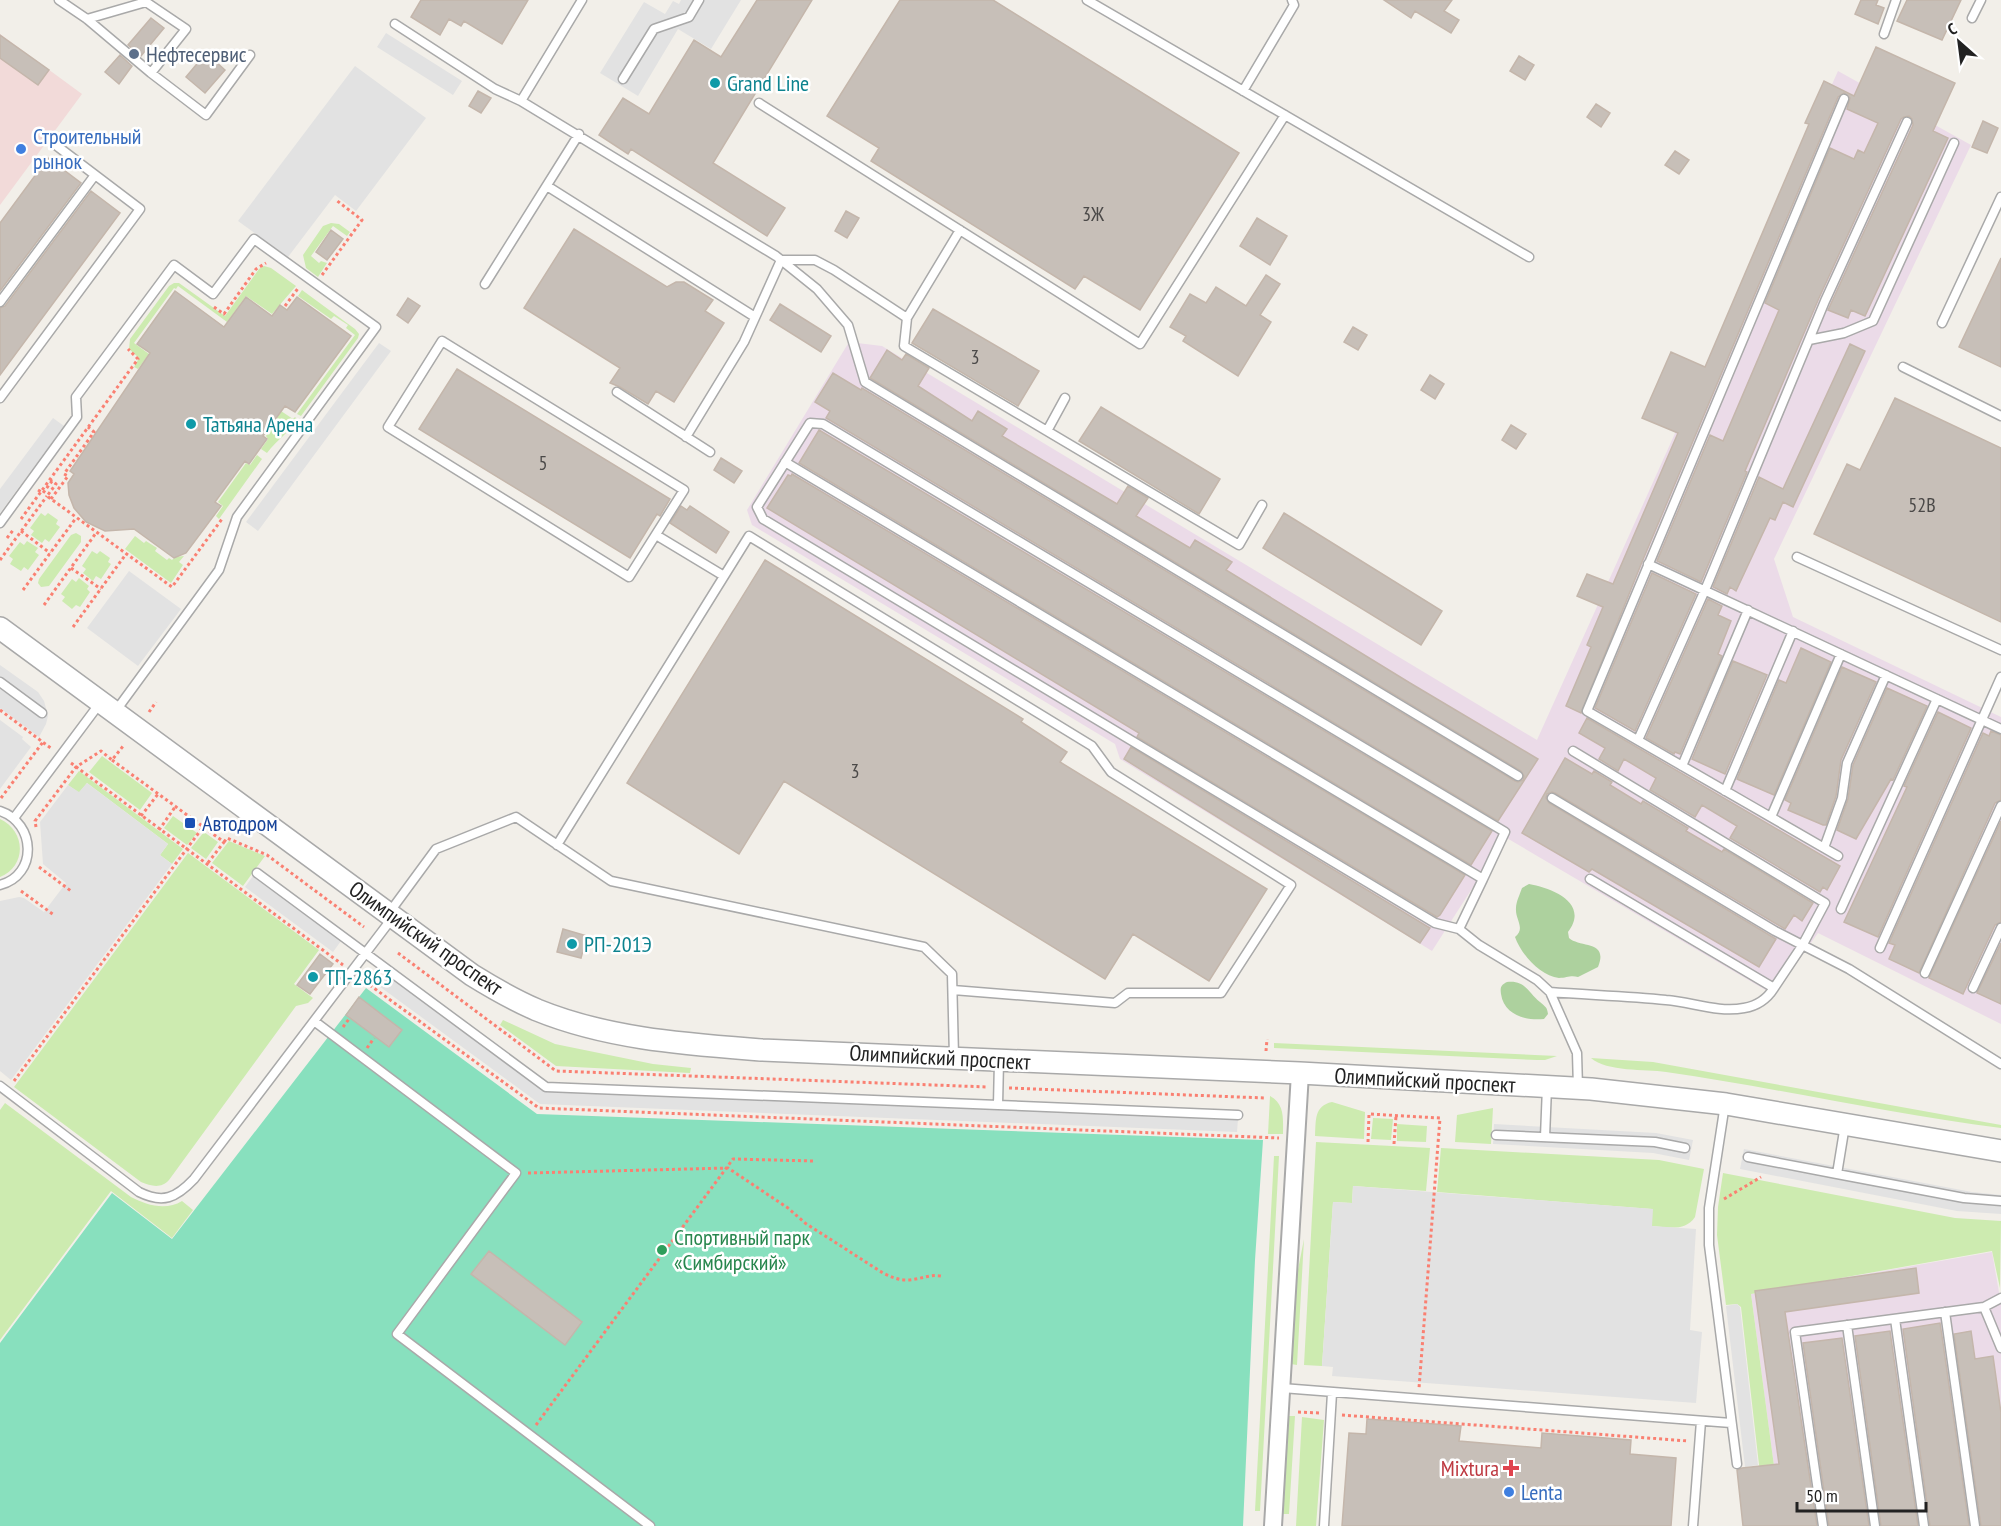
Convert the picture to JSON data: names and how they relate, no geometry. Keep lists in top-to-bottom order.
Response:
{
  "streets": {
    "street": ["Олимпийский проспект"]
  },
  "places": {
    "other": [
      "Нефтесервис",
      "Grand Line",
      "Строительный рынок",
      "Татьяна Арена",
      "РП-201Э",
      "ТП-2863",
      "Спортивный парк «Симбирский»",
      "Lenta"
    ],
    "transit": ["Автодром"],
    "health": ["Mixtura"]
  },
  "house_numbers": [
    "3Ж",
    "3",
    "5",
    "52В",
    "3"
  ],
  "scale_bar": "50 m",
  "north": "top left"
}
